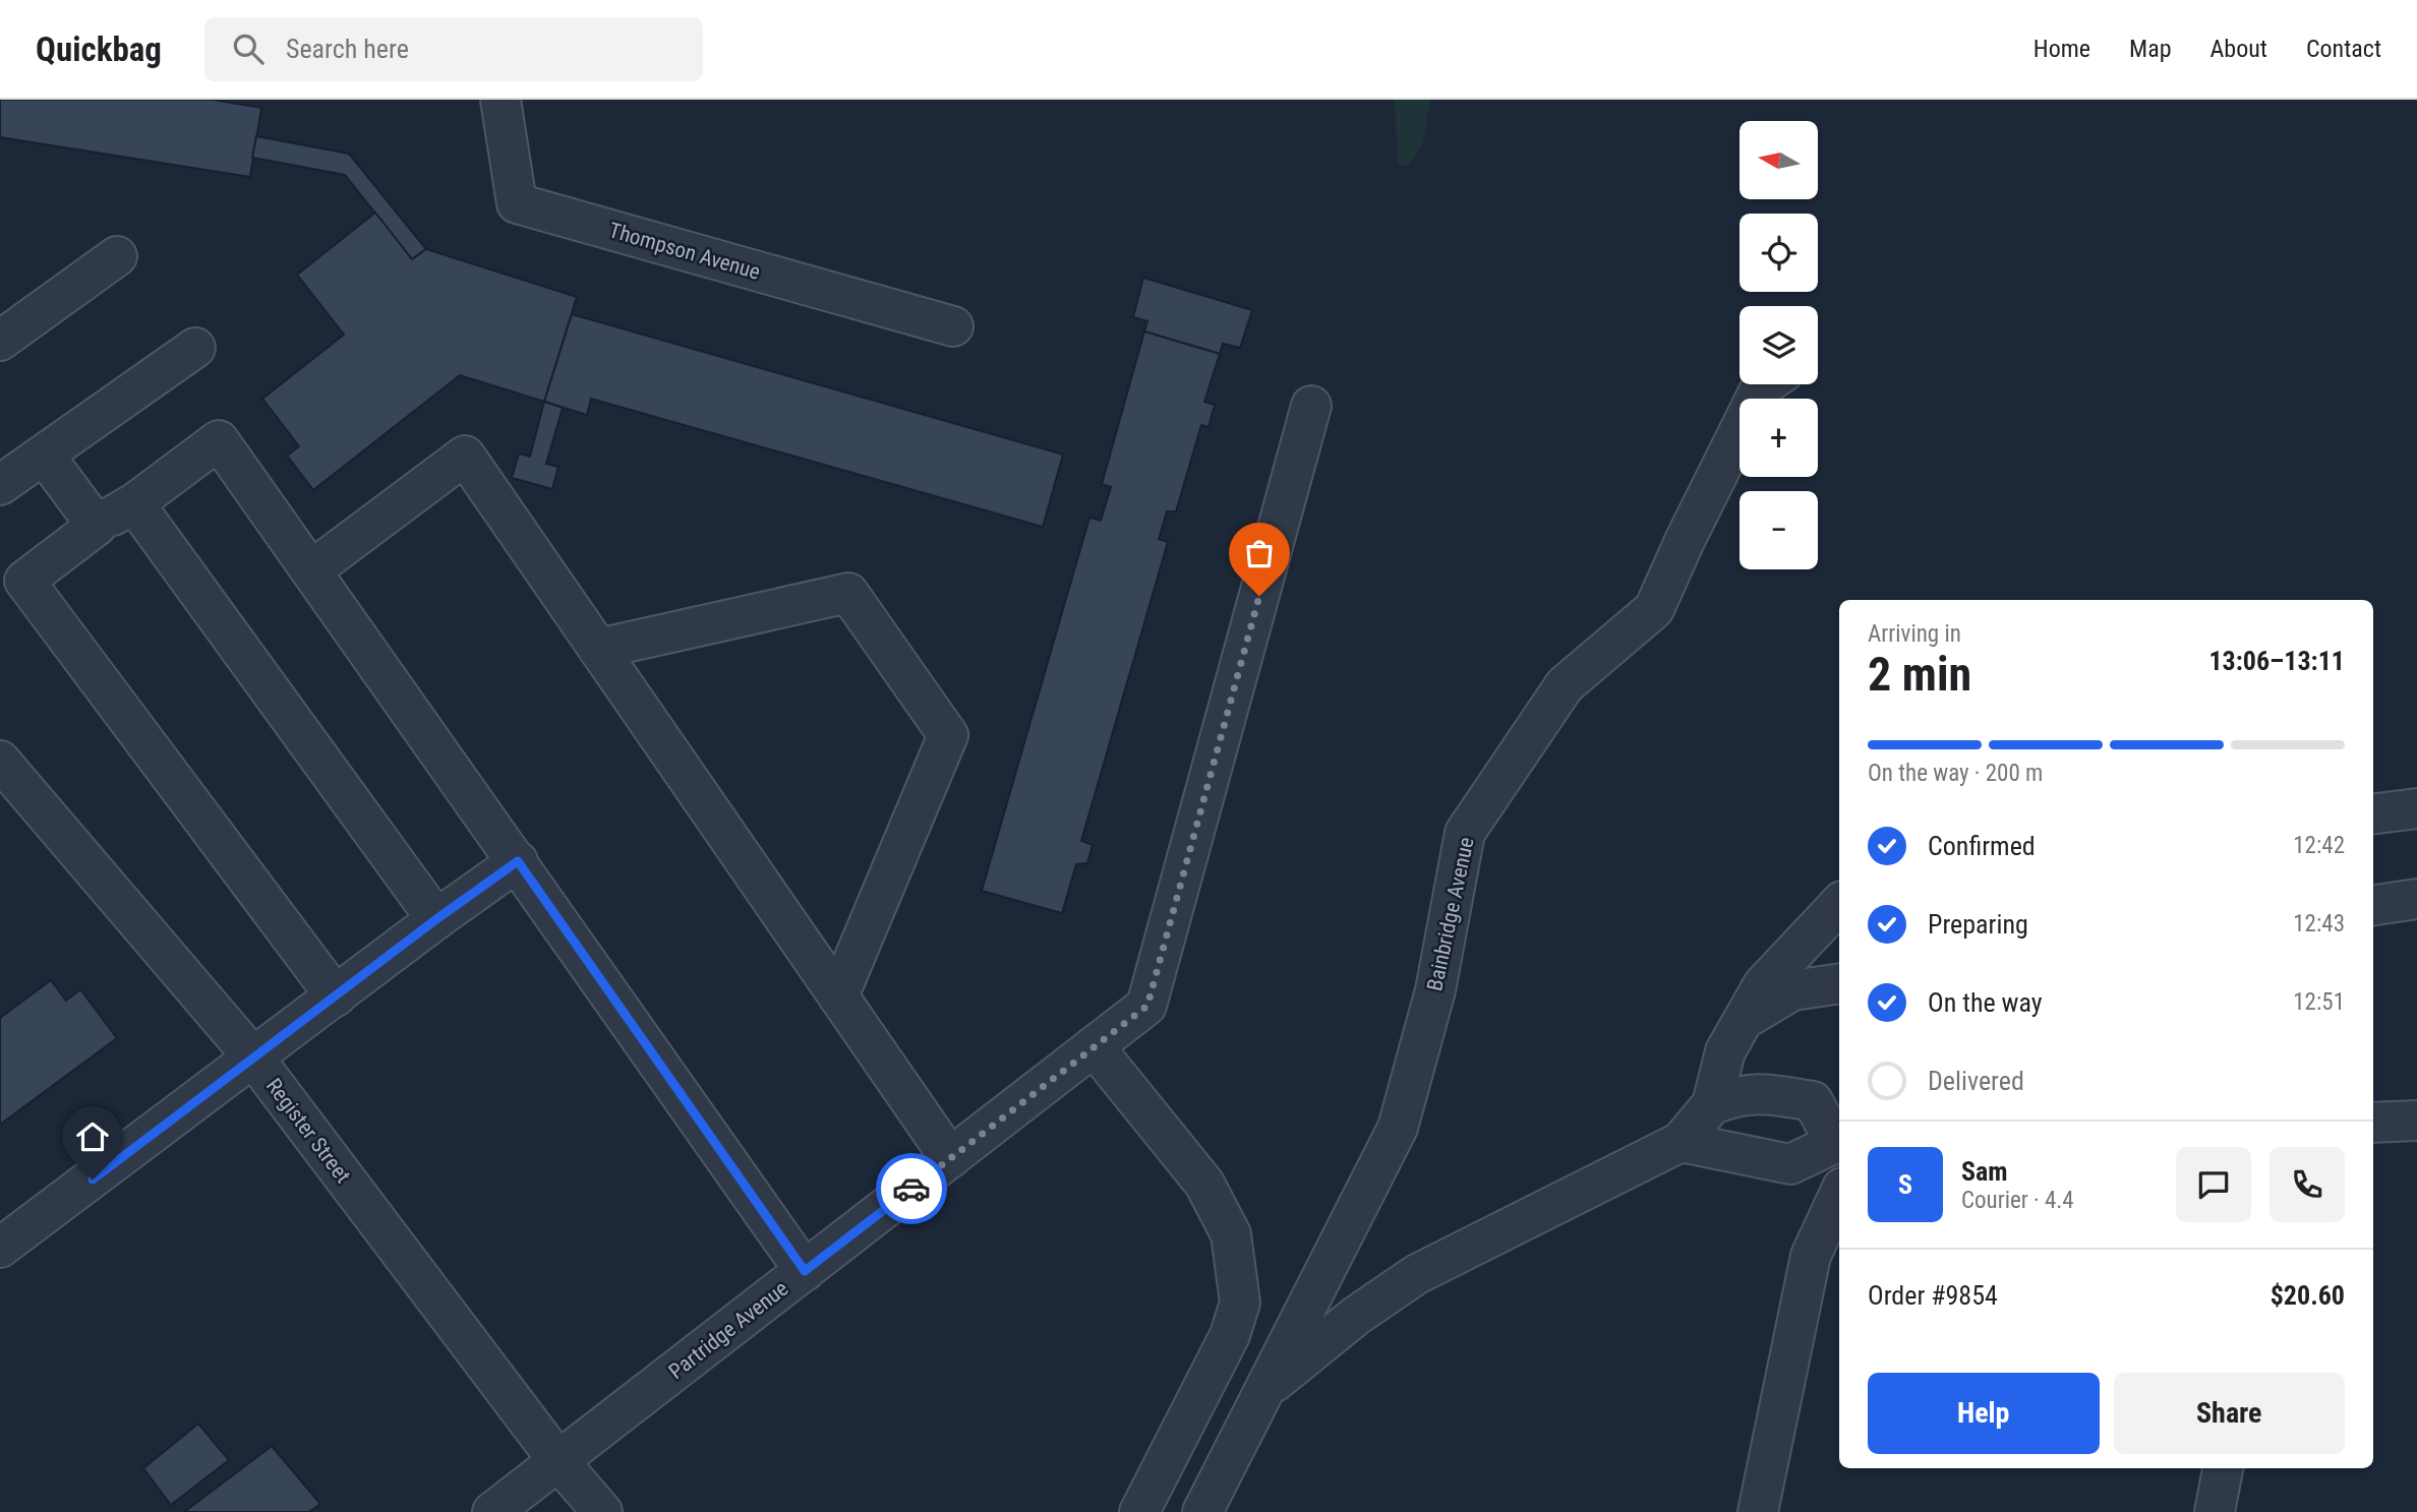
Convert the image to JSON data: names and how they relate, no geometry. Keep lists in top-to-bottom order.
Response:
{
  "streets": {
    "street": [
      "Thompson Avenue",
      "Bainbridge Avenue",
      "Register Street",
      "Partridge Avenue"
    ]
  },
  "crossings": [
    ["Register Street", "Partridge Avenue"]
  ],
  "north": "left",
  "page": {
    "header": "Quickbag",
    "search": "Search here",
    "nav": [
      "Home",
      "Map",
      "About",
      "Contact"
    ],
    "map_buttons": ["+", "−"],
    "heading": ["2 min", "Arriving in", "13:06–13:11"],
    "panel": [
      "Sam",
      "Courier · 4.4",
      "Order #9854",
      "$20.60"
    ],
    "bar": "On the way · 200 m",
    "list": [
      ["Confirmed", "12:42"],
      ["Preparing", "12:43"],
      ["On the way", "12:51"],
      "Delivered"
    ],
    "round": "S",
    "buttons": ["Help", "Share"]
  }
}
